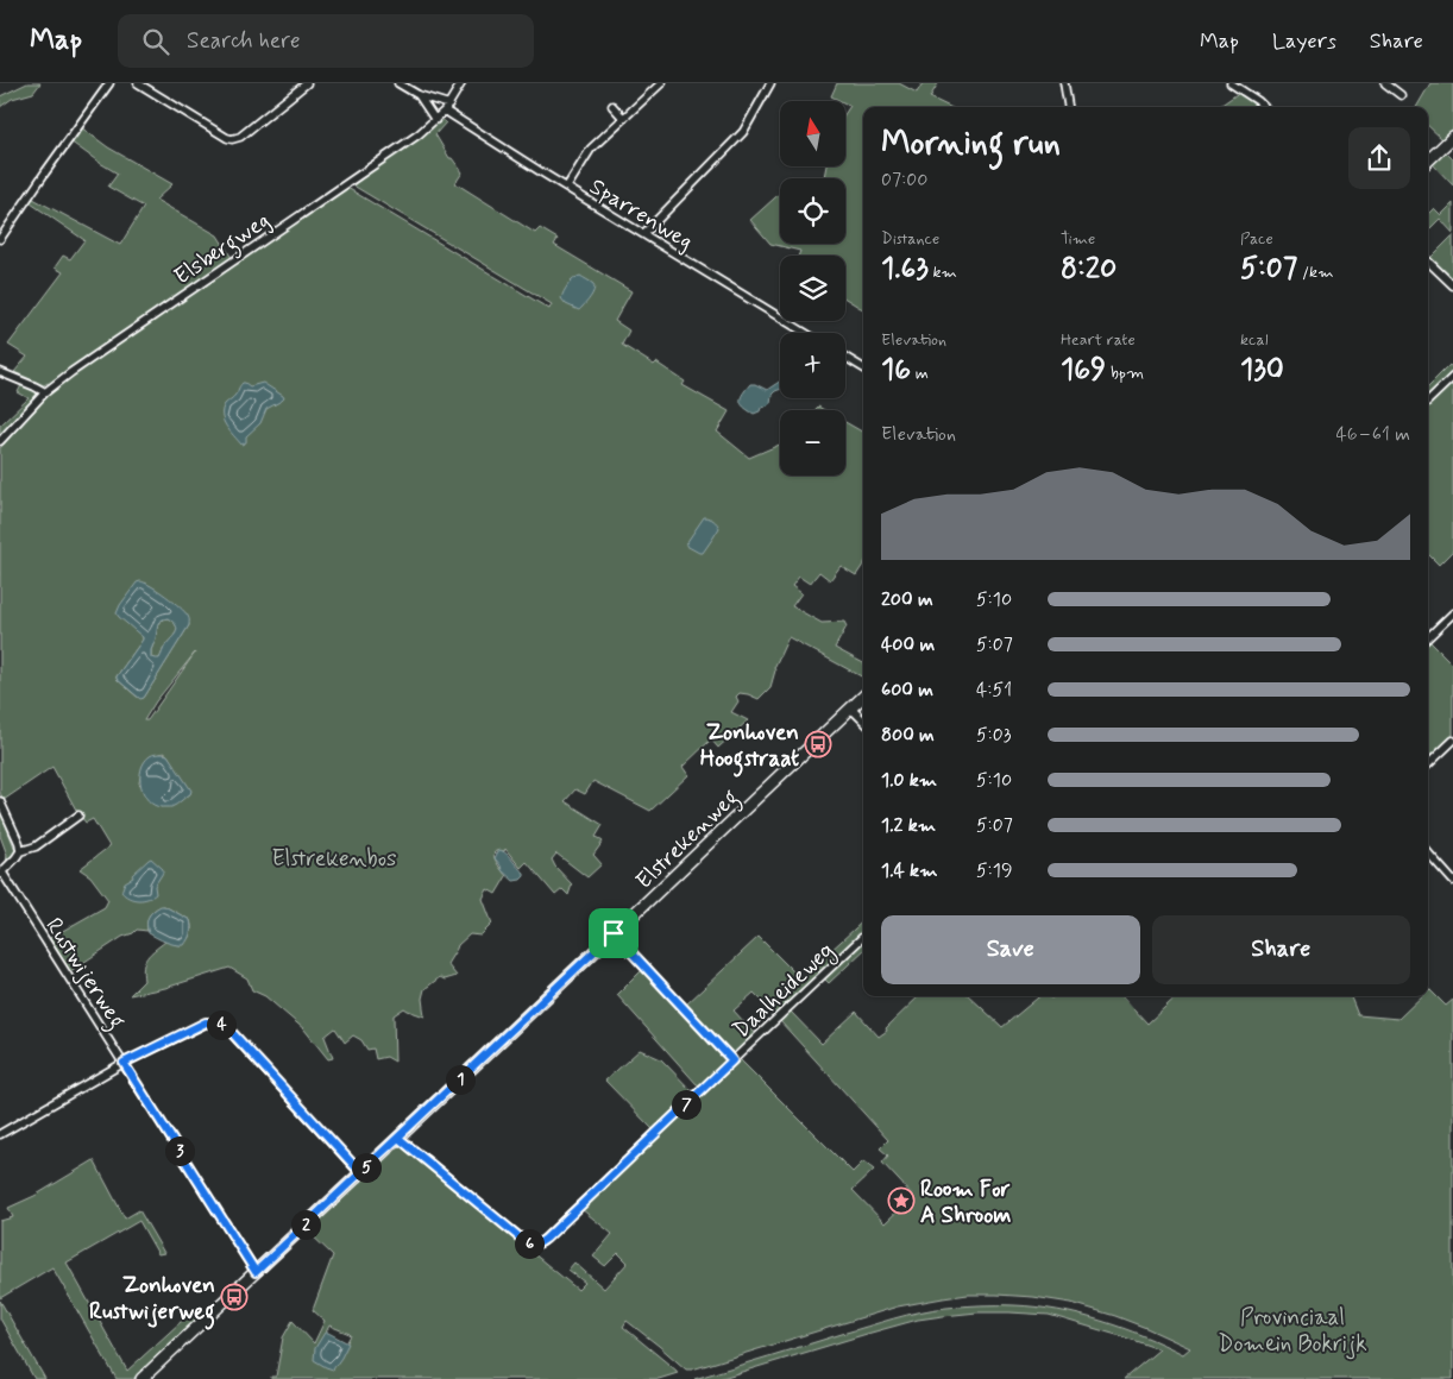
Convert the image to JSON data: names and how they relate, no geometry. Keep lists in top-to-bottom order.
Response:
{
  "streets": {
    "street": [
      "Sparrenweg",
      "Elsbergweg",
      "Elstrekenweg",
      "Rustwijerweg",
      "Daalheideweg"
    ]
  },
  "crossings": [
    ["Sparrenweg", "Elsbergweg"],
    ["Elstrekenweg", "Rustwijerweg"],
    ["Elstrekenweg", "Daalheideweg"]
  ],
  "parks": ["Elstrekenbos", "Provinciaal Domein Bokrijk"],
  "places": {
    "bus stop": ["Zonhoven Hoogstraat", "Zonhoven Rustwijerweg"],
    "place": ["Room For A Shroom"]
  },
  "north": "top",
  "page": {
    "header": "Map",
    "search": "Search here",
    "nav": ["Map", "Layers", "Share"],
    "map_buttons": ["+", "−"],
    "heading": ["Morning run", "07:00"],
    "stats": [
      ["Distance", "1.63 km"],
      ["Time", "8:20"],
      ["Pace", "5:07 /km"],
      ["Elevation", "16 m"],
      ["Heart rate", "169 bpm"],
      ["kcal", "130"]
    ],
    "chart": ["Elevation", "46–61 m"],
    "list": [
      {
        "name": "200 m",
        "note": "5:10"
      },
      {
        "name": "400 m",
        "note": "5:07"
      },
      {
        "name": "600 m",
        "note": "4:51"
      },
      {
        "name": "800 m",
        "note": "5:03"
      },
      {
        "name": "1.0 km",
        "note": "5:10"
      },
      {
        "name": "1.2 km",
        "note": "5:07"
      },
      {
        "name": "1.4 km",
        "note": "5:19"
      }
    ],
    "buttons": ["Save", "Share"],
    "pins": [
      "4",
      "1",
      "7",
      "3",
      "5",
      "2",
      "6"
    ]
  }
}
